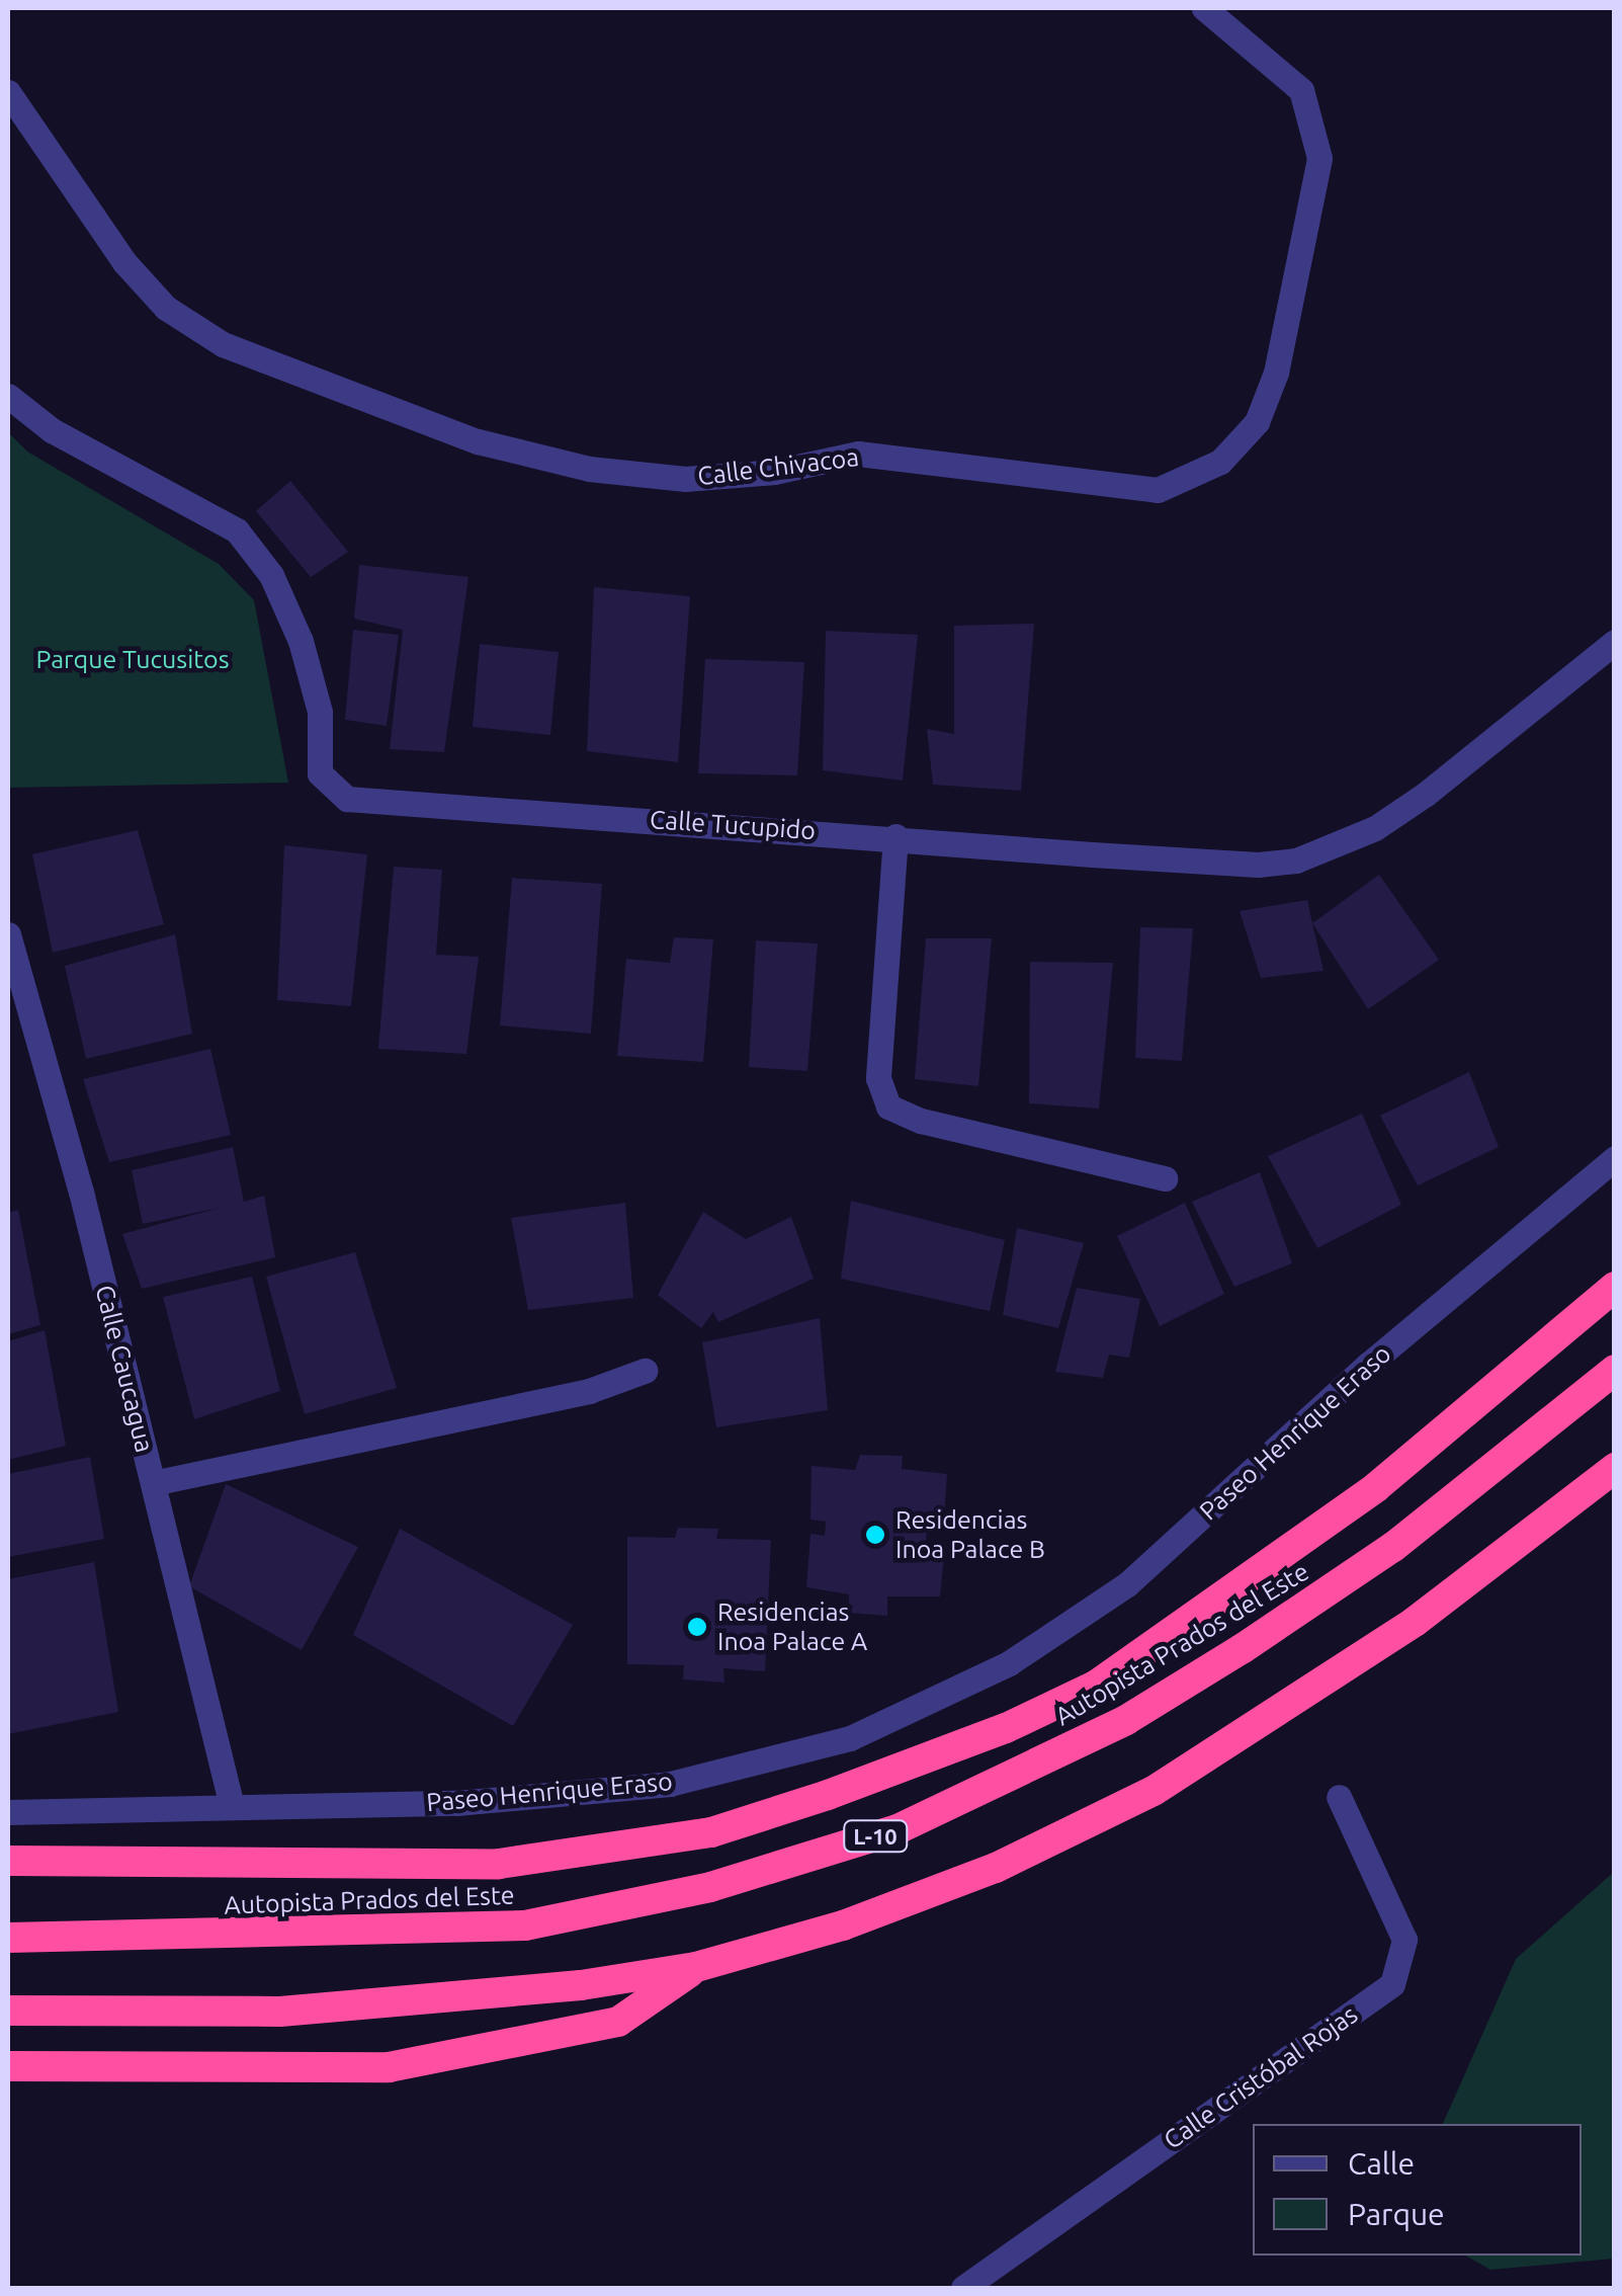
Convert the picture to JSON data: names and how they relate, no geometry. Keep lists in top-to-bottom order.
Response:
{
  "streets": {
    "highway": ["Autopista Prados del Este", "L-10"],
    "street": [
      "Calle Chivacoa",
      "Calle Tucupido",
      "Calle Caucagua",
      "Paseo Henrique Eraso",
      "Calle Cristóbal Rojas"
    ]
  },
  "crossings": [
    ["Calle Caucagua", "Paseo Henrique Eraso"]
  ],
  "parks": ["Parque Tucusitos"],
  "places": ["Residencias Inoa Palace B", "Residencias Inoa Palace A"],
  "legend": ["Calle", "Parque"]
}
